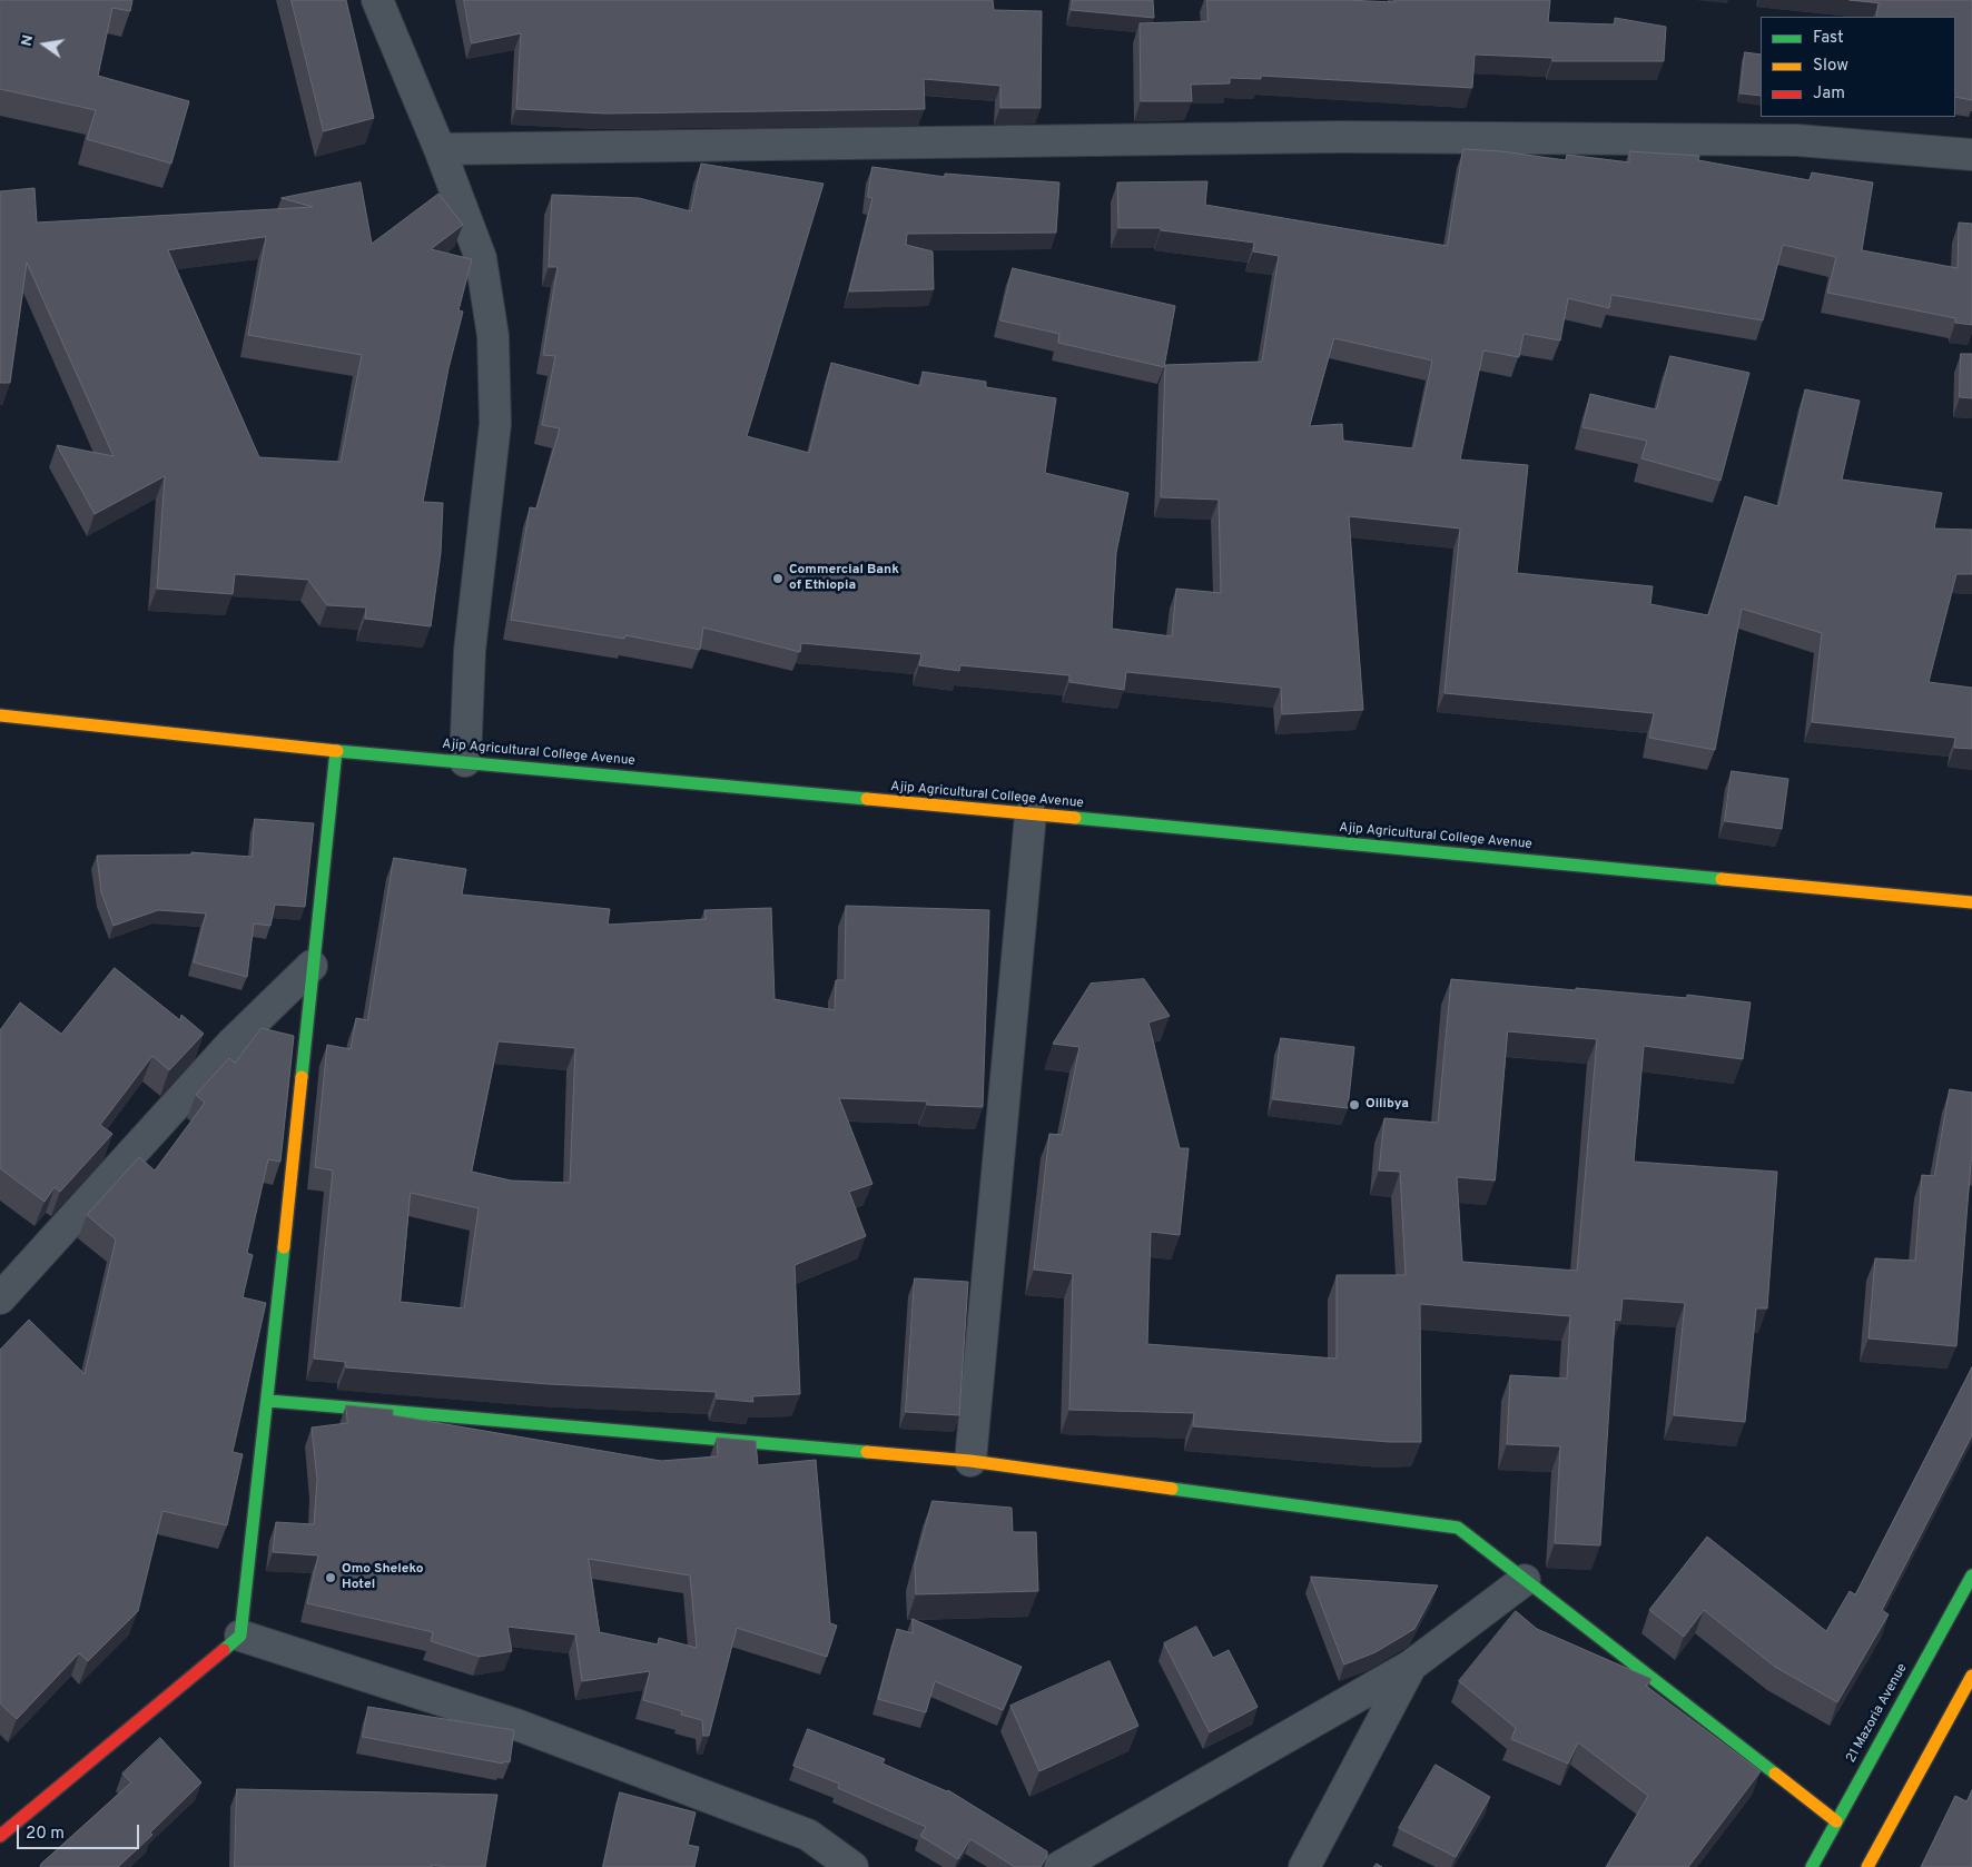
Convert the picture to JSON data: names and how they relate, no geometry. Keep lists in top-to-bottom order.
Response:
{
  "streets": {
    "main road": ["Ajip Agricultural College Avenue", "21 Mazoria Avenue"]
  },
  "places": ["Commercial Bank of Ethiopia", "Oilibya", "Omo Sheleko Hotel"],
  "legend": ["Fast", "Slow", "Jam"],
  "scale_bar": "20 m",
  "north": "left"
}
